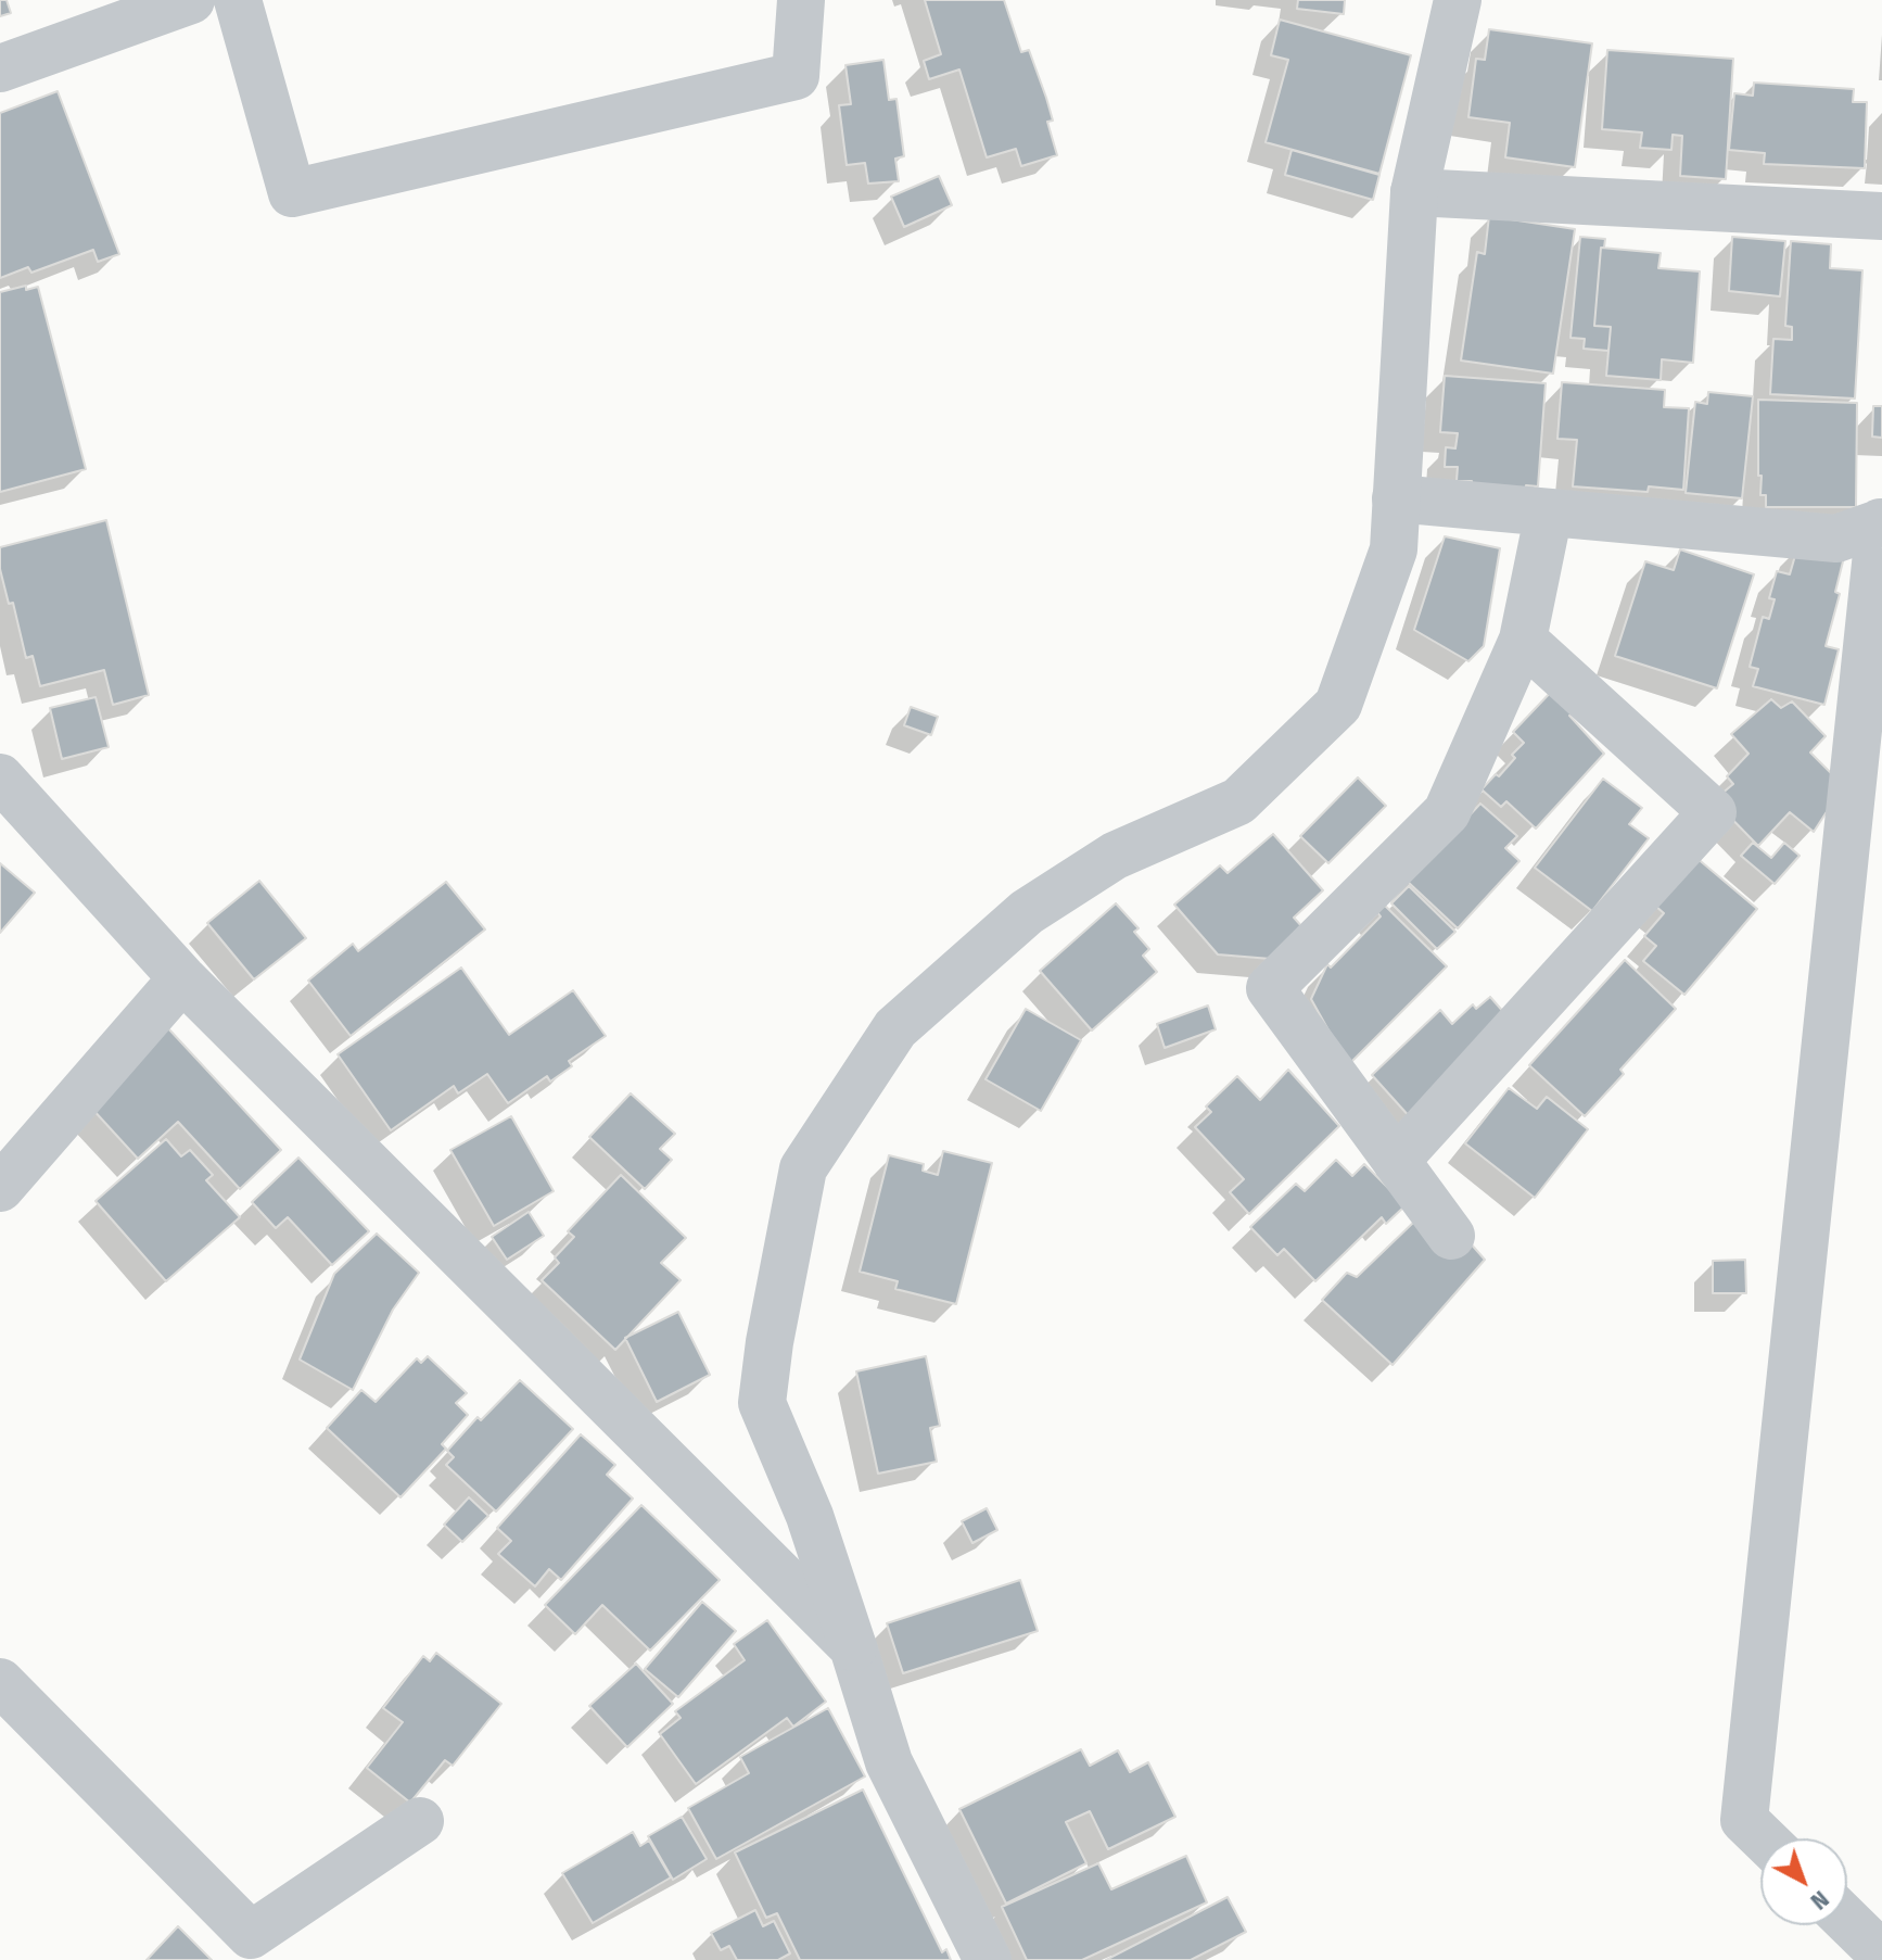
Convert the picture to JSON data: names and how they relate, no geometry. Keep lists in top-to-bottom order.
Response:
{
  "north": "bottom right"
}
